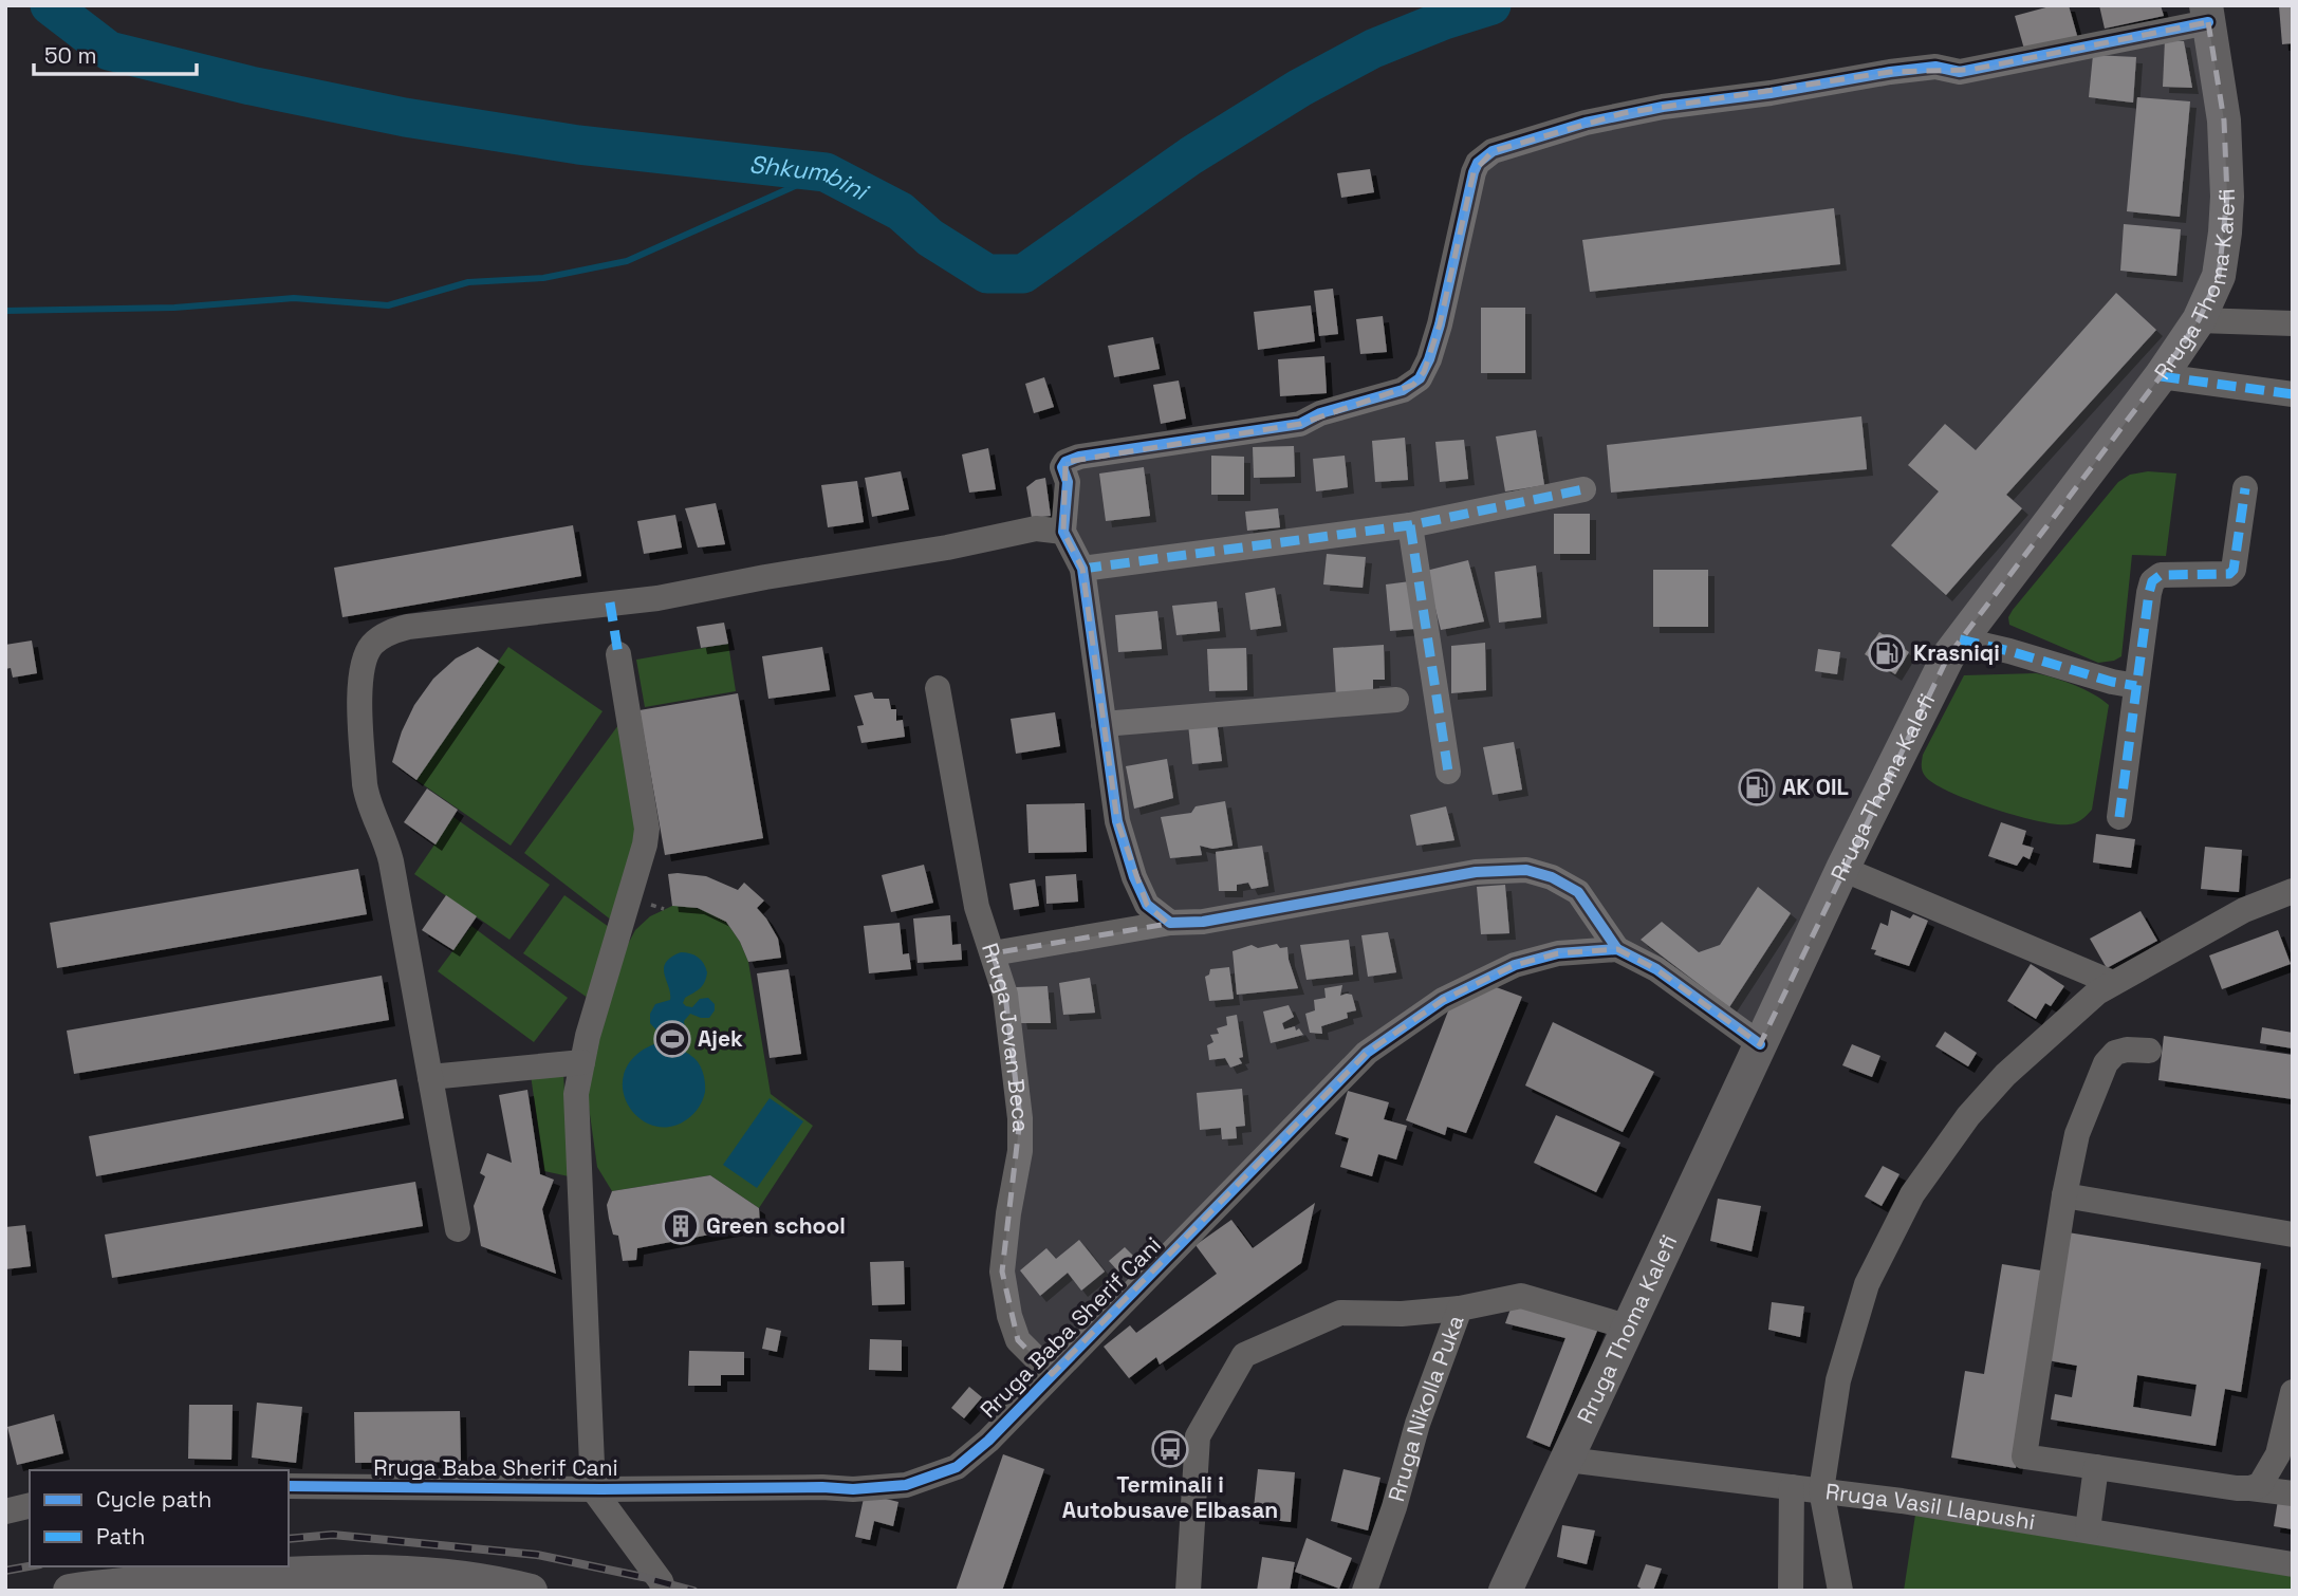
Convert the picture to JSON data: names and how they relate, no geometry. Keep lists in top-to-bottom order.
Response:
{
  "streets": {
    "main road": ["Rruga Thoma Kalefi"],
    "street": [
      "Rruga Jovan Beca",
      "Rruga Baba Sherif Cani",
      "Rruga Nikolla Puka",
      "Rruga Vasil Llapushi"
    ]
  },
  "crossings": [
    ["Rruga Thoma Kalefi", "Rruga Nikolla Puka"],
    ["Rruga Thoma Kalefi", "Rruga Vasil Llapushi"],
    ["Rruga Jovan Beca", "Rruga Baba Sherif Cani"]
  ],
  "water": ["Shkumbini"],
  "places": {
    "fuel station": ["Krasniqi", "AK OIL"],
    "sports": ["Ajek"],
    "building": ["Green school"],
    "bus stop": ["Terminali i Autobusave Elbasan"]
  },
  "legend": ["Cycle path", "Path"],
  "scale_bar": "50 m"
}
